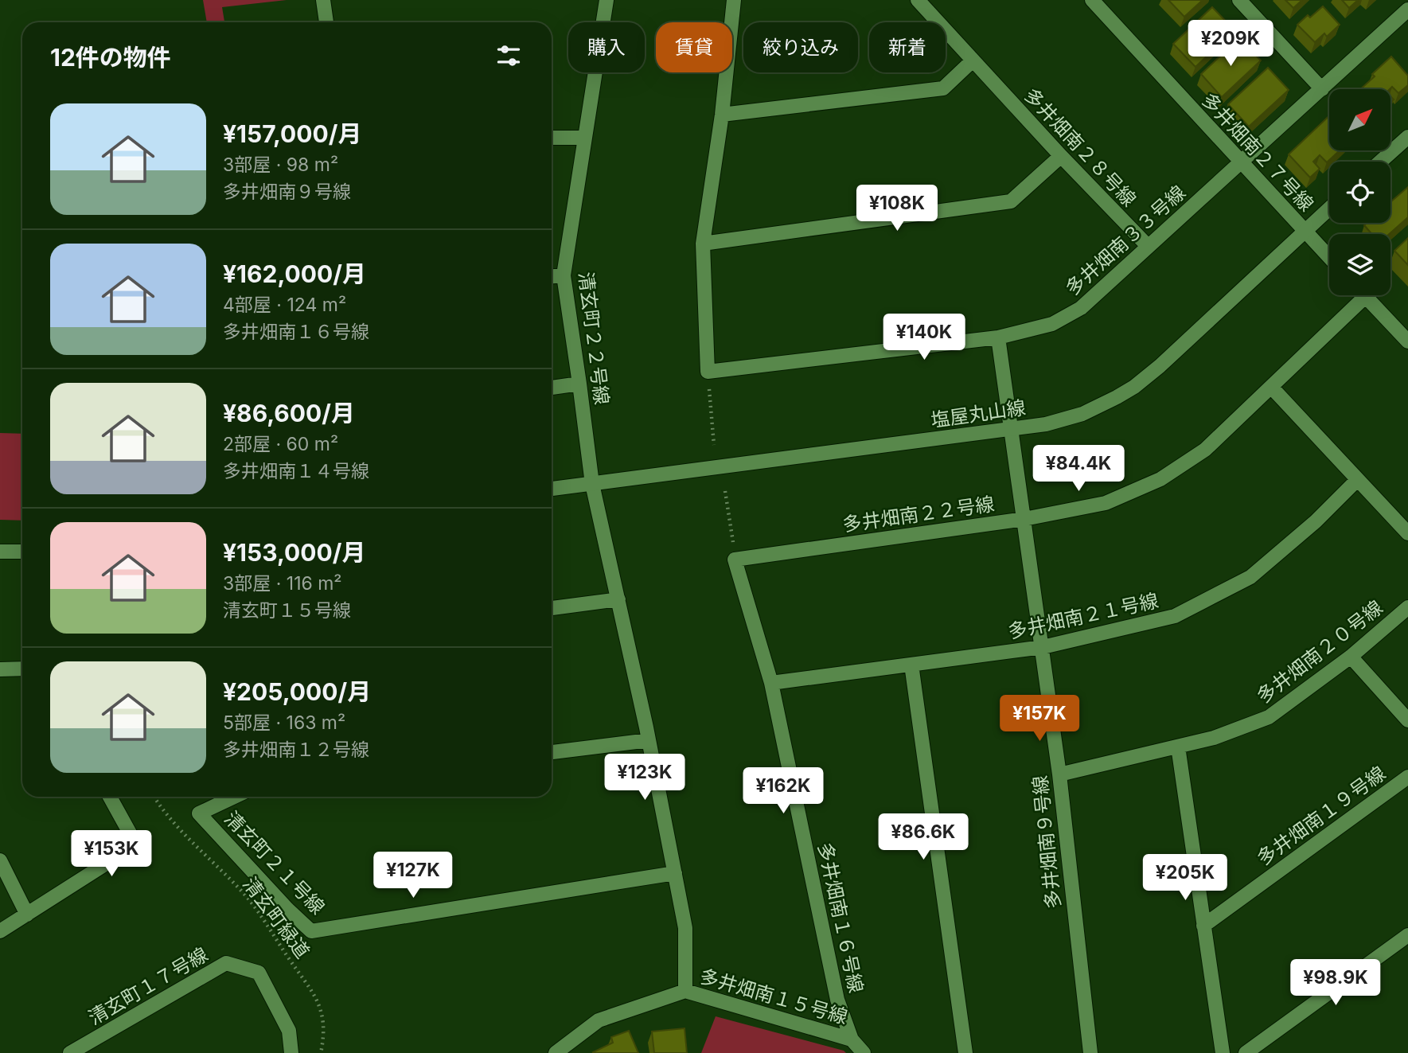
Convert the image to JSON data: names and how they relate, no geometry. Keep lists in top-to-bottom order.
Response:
{
  "streets": {
    "street": [
      "多井畑南２８号線",
      "多井畑南２７号線",
      "多井畑南３３号線",
      "清玄町２２号線",
      "塩屋丸山線",
      "多井畑南２２号線",
      "多井畑南２１号線",
      "多井畑南２０号線",
      "多井畑南１９号線",
      "多井畑南９号線",
      "清玄町２１号線",
      "多井畑南１６号線",
      "清玄町１７号線",
      "多井畑南１５号線"
    ],
    "path": ["清玄町緑道"]
  },
  "crossings": [
    ["多井畑南２８号線", "多井畑南３３号線"],
    ["多井畑南２７号線", "多井畑南３３号線"],
    ["多井畑南２７号線", "塩屋丸山線"],
    ["多井畑南３３号線", "多井畑南９号線"],
    ["清玄町２２号線", "塩屋丸山線"],
    ["清玄町２２号線", "清玄町２１号線"],
    ["清玄町２２号線", "多井畑南１５号線"],
    ["塩屋丸山線", "多井畑南９号線"],
    ["多井畑南２２号線", "多井畑南９号線"],
    ["多井畑南２２号線", "多井畑南１６号線"],
    ["多井畑南２１号線", "多井畑南９号線"],
    ["多井畑南２１号線", "多井畑南１６号線"],
    ["多井畑南２０号線", "多井畑南９号線"],
    ["多井畑南１６号線", "多井畑南１５号線"]
  ],
  "north": "top right",
  "page": {
    "price": [
      "¥209K",
      "¥108K",
      "¥140K",
      "¥84.4K",
      "¥157K",
      "¥123K",
      "¥162K",
      "¥86.6K",
      "¥153K",
      "¥127K",
      "¥205K",
      "¥98.9K"
    ],
    "chip": [
      "購入",
      "賃貸",
      "絞り込み",
      "新着"
    ],
    "heading": "12件の物件",
    "list": [
      {
        "name": "¥157,000/月",
        "note": "3部屋 · 98 m² · 多井畑南９号線"
      },
      {
        "name": "¥162,000/月",
        "note": "4部屋 · 124 m² · 多井畑南１６号線"
      },
      {
        "name": "¥86,600/月",
        "note": "2部屋 · 60 m² · 多井畑南１４号線"
      },
      {
        "name": "¥153,000/月",
        "note": "3部屋 · 116 m² · 清玄町１５号線"
      },
      {
        "name": "¥205,000/月",
        "note": "5部屋 · 163 m² · 多井畑南１２号線"
      }
    ]
  }
}
